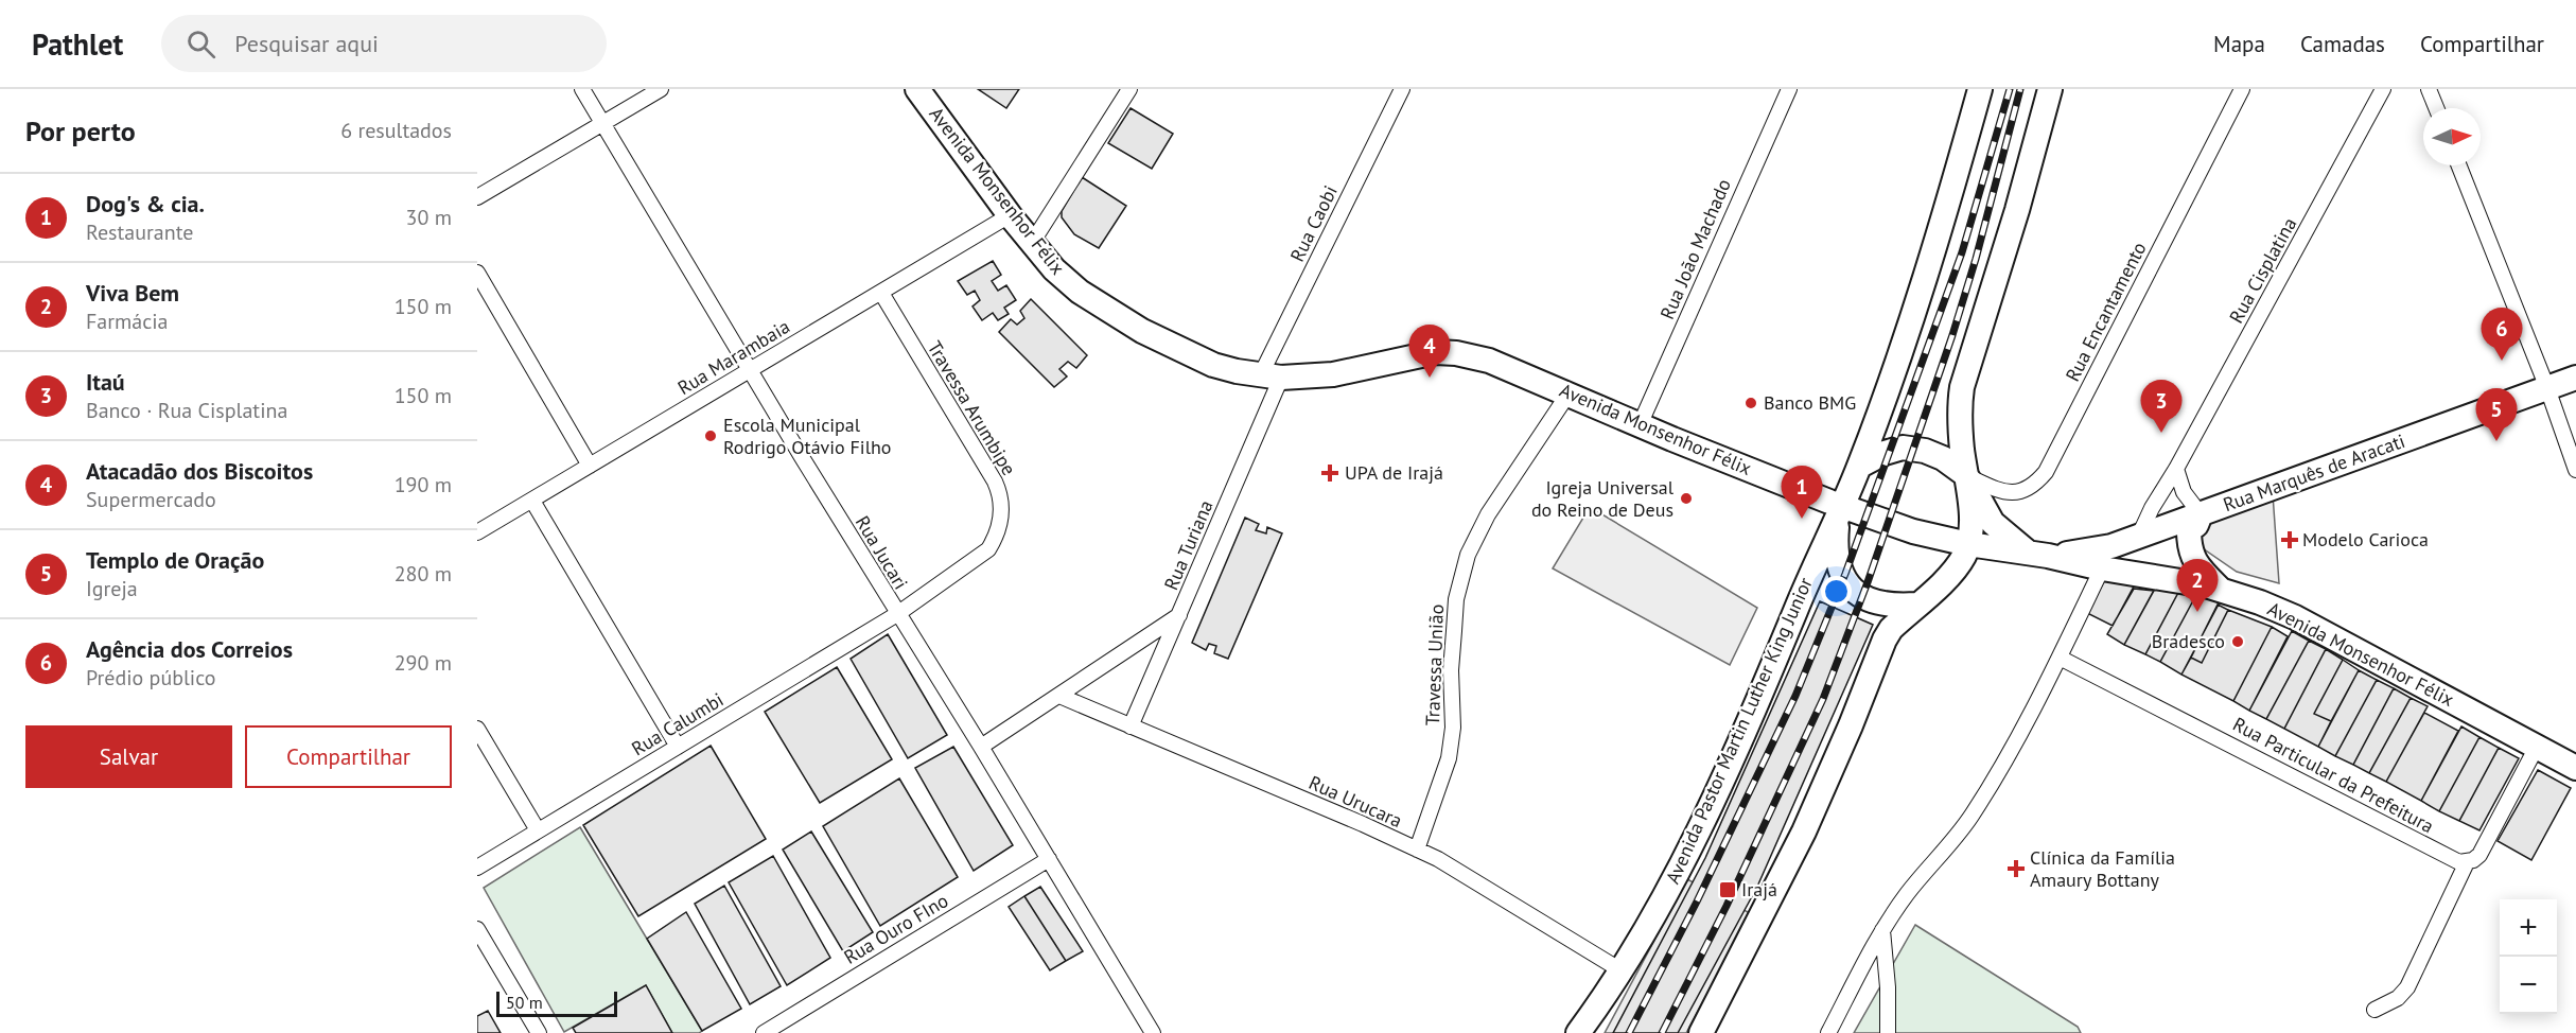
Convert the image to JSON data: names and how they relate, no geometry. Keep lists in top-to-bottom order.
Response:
{
  "streets": {
    "main road": ["Avenida Monsenhor Félix", "Rua Marquês de Aracati", "Avenida Pastor Martin Luther King Junior"],
    "street": [
      "Rua Caobi",
      "Rua João Machado",
      "Rua Cisplatina",
      "Rua Encantamento",
      "Rua Marambaia",
      "Travessa Arumbipe",
      "Rua Turiana",
      "Rua Jucari",
      "Travessa União",
      "Rua Calumbi",
      "Rua Particular da Prefeitura",
      "Rua Urucara",
      "Rua Ouro FIno"
    ]
  },
  "crossings": [
    ["Avenida Monsenhor Félix", "Rua Caobi"],
    ["Avenida Monsenhor Félix", "Rua João Machado"],
    ["Avenida Monsenhor Félix", "Rua Marambaia"],
    ["Avenida Monsenhor Félix", "Rua Marquês de Aracati"],
    ["Avenida Monsenhor Félix", "Rua Turiana"],
    ["Avenida Monsenhor Félix", "Travessa União"],
    ["Avenida Monsenhor Félix", "Avenida Pastor Martin Luther King Junior"],
    ["Rua Caobi", "Rua Turiana"],
    ["Rua Cisplatina", "Rua Marquês de Aracati"],
    ["Rua Marambaia", "Travessa Arumbipe"],
    ["Rua Marambaia", "Rua Jucari"],
    ["Travessa Arumbipe", "Rua Jucari"],
    ["Travessa Arumbipe", "Rua Calumbi"],
    ["Rua Turiana", "Rua Urucara"],
    ["Rua Jucari", "Rua Calumbi"],
    ["Rua Jucari", "Rua Ouro FIno"],
    ["Travessa União", "Rua Urucara"],
    ["Avenida Pastor Martin Luther King Junior", "Rua Urucara"]
  ],
  "places": {
    "other": [
      "Banco BMG",
      "Escola Municipal Rodrigo Otávio Filho",
      "Igreja Universal do Reino de Deus",
      "Bradesco"
    ],
    "health": ["UPA de Irajá", "Modelo Carioca", "Clínica da Família Amaury Bottany"],
    "transit": ["Irajá"]
  },
  "scale_bar": "50 m",
  "north": "right",
  "page": {
    "header": "Pathlet",
    "search": "Pesquisar aqui",
    "nav": ["Mapa", "Camadas", "Compartilhar"],
    "heading": ["Por perto", "6 resultados"],
    "list": [
      {
        "mark": "1",
        "name": "Dog's & cia.",
        "note": "Restaurante",
        "value": "30 m"
      },
      {
        "mark": "2",
        "name": "Viva Bem",
        "note": "Farmácia",
        "value": "150 m"
      },
      {
        "mark": "3",
        "name": "Itaú",
        "note": "Banco · Rua Cisplatina",
        "value": "150 m"
      },
      {
        "mark": "4",
        "name": "Atacadão dos Biscoitos",
        "note": "Supermercado",
        "value": "190 m"
      },
      {
        "mark": "5",
        "name": "Templo de Oração",
        "note": "Igreja",
        "value": "280 m"
      },
      {
        "mark": "6",
        "name": "Agência dos Correios",
        "note": "Prédio público",
        "value": "290 m"
      }
    ],
    "pins": [
      "6",
      "4",
      "3",
      "5",
      "1",
      "2"
    ],
    "buttons": ["Salvar", "Compartilhar"],
    "map_buttons": ["+", "−"],
    "scale": "50 m"
  }
}
